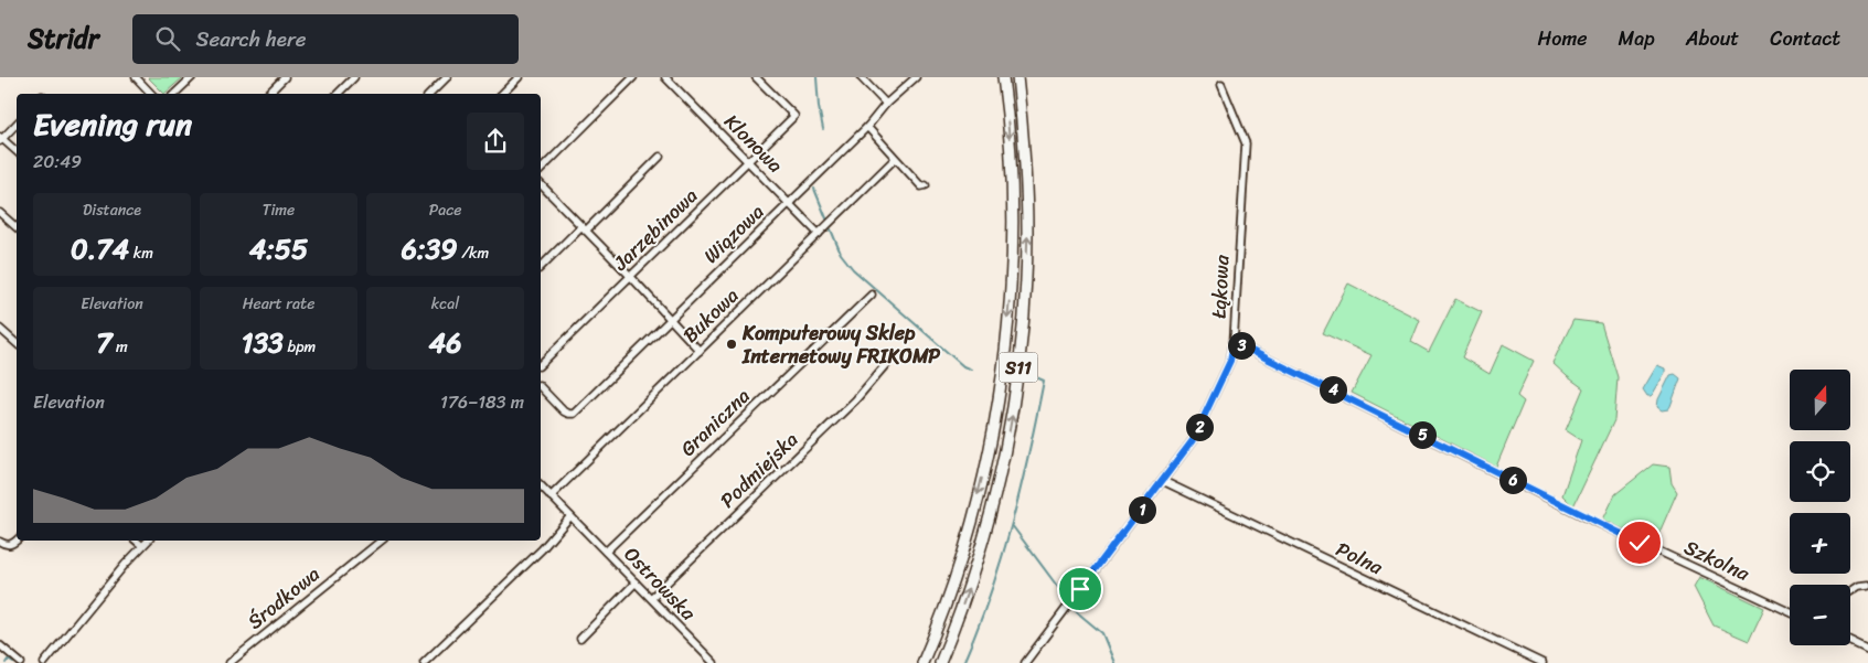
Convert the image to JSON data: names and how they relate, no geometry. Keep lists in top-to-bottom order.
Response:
{
  "streets": {
    "highway": ["S11"],
    "street": [
      "Klonowa",
      "Jarzębinowa",
      "Wiązowa",
      "Łąkowa",
      "Bukowa",
      "Graniczna",
      "Podmiejska",
      "Polna",
      "Szkolna",
      "Ostrowska",
      "Środkowa"
    ]
  },
  "crossings": [
    ["Klonowa", "Jarzębinowa"],
    ["Klonowa", "Wiązowa"],
    ["Klonowa", "Bukowa"],
    ["Łąkowa", "Polna"],
    ["Łąkowa", "Szkolna"],
    ["Bukowa", "Ostrowska"],
    ["Graniczna", "Ostrowska"],
    ["Podmiejska", "Ostrowska"]
  ],
  "places": ["Komputerowy Sklep Internetowy FRIKOMP"],
  "north": "top",
  "page": {
    "header": "Stridr",
    "search": "Search here",
    "nav": [
      "Home",
      "Map",
      "About",
      "Contact"
    ],
    "heading": ["Evening run", "20:49"],
    "stats": [
      ["Distance", "0.74 km"],
      ["Time", "4:55"],
      ["Pace", "6:39 /km"],
      ["Elevation", "7 m"],
      ["Heart rate", "133 bpm"],
      ["kcal", "46"]
    ],
    "pins": [
      "3",
      "4",
      "2",
      "5",
      "6",
      "1"
    ],
    "map_buttons": ["+", "−"],
    "chart": ["Elevation", "176–183 m"]
  }
}
